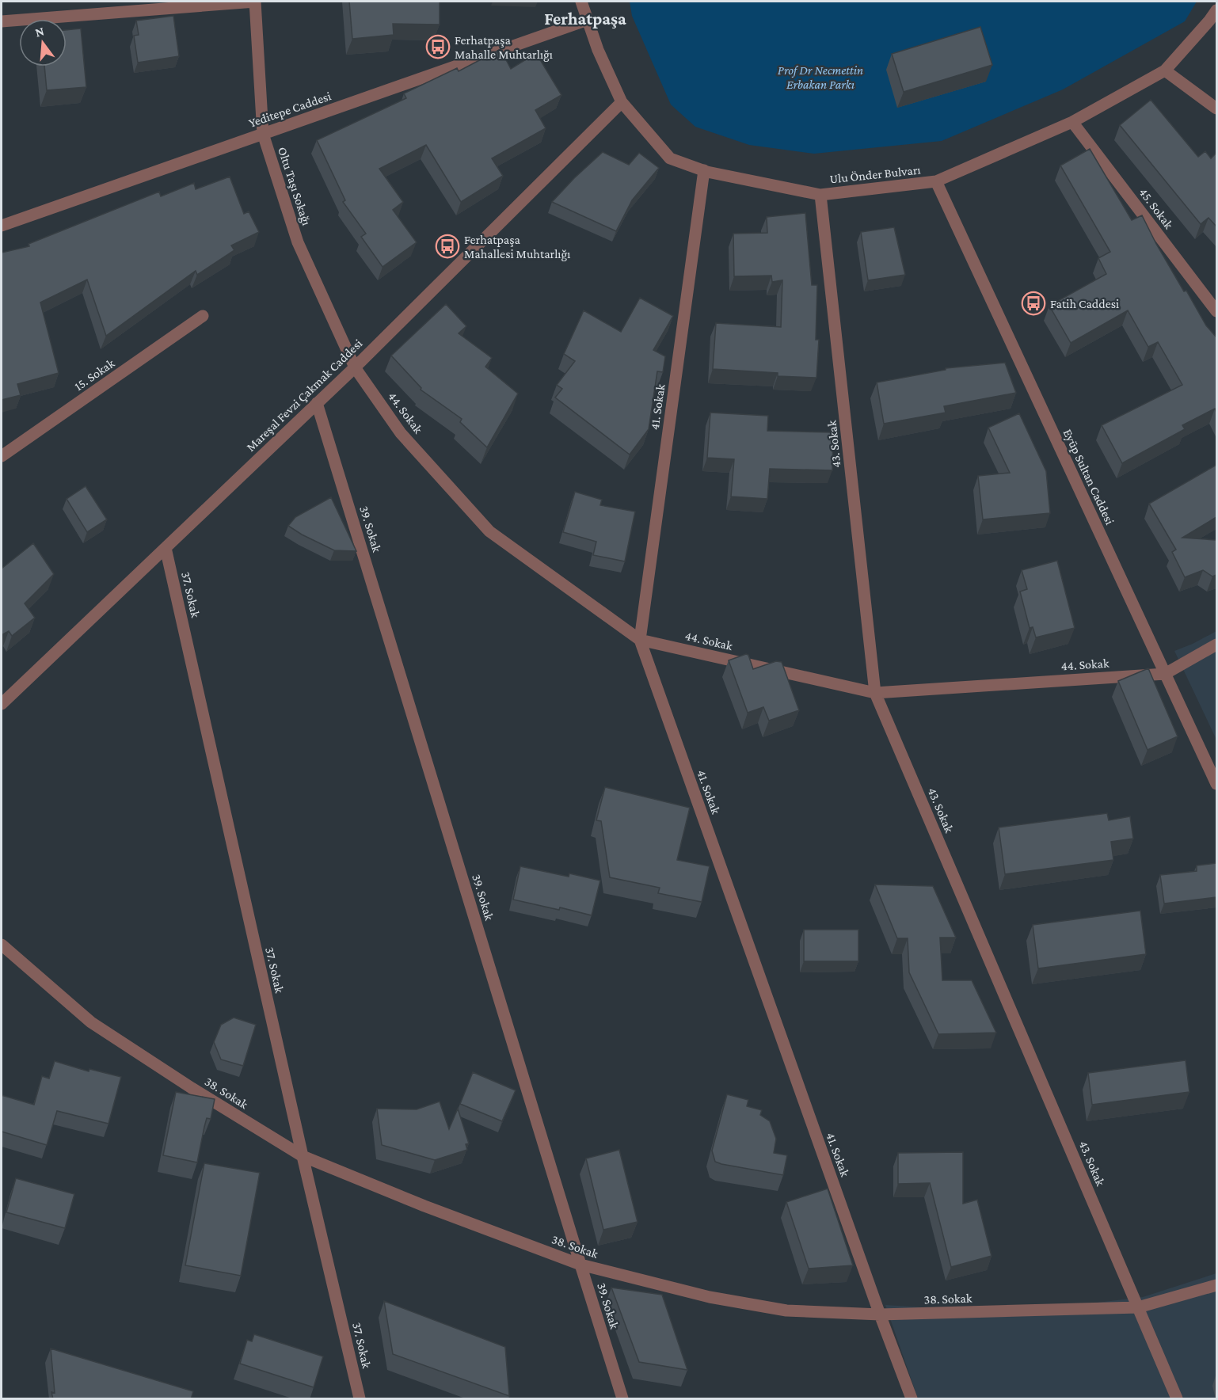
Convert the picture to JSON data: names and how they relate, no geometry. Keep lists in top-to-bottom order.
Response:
{
  "streets": {
    "street": [
      "Yeditepe Caddesi",
      "Ulu Önder Bulvarı",
      "Oltu Taşı Sokağı",
      "45. Sokak",
      "15. Sokak",
      "Mareşal Fevzi Çakmak Caddesi",
      "41. Sokak",
      "44. Sokak",
      "43. Sokak",
      "Eyüp Sultan Caddesi",
      "39. Sokak",
      "37. Sokak",
      "38. Sokak"
    ]
  },
  "crossings": [
    ["Yeditepe Caddesi", "Ulu Önder Bulvarı"],
    ["Yeditepe Caddesi", "Oltu Taşı Sokağı"],
    ["Ulu Önder Bulvarı", "45. Sokak"],
    ["Ulu Önder Bulvarı", "Mareşal Fevzi Çakmak Caddesi"],
    ["Ulu Önder Bulvarı", "41. Sokak"],
    ["Ulu Önder Bulvarı", "43. Sokak"],
    ["Ulu Önder Bulvarı", "Eyüp Sultan Caddesi"],
    ["Oltu Taşı Sokağı", "Mareşal Fevzi Çakmak Caddesi"],
    ["Oltu Taşı Sokağı", "44. Sokak"],
    ["Mareşal Fevzi Çakmak Caddesi", "44. Sokak"],
    ["Mareşal Fevzi Çakmak Caddesi", "39. Sokak"],
    ["Mareşal Fevzi Çakmak Caddesi", "37. Sokak"],
    ["41. Sokak", "44. Sokak"],
    ["41. Sokak", "38. Sokak"],
    ["44. Sokak", "43. Sokak"],
    ["44. Sokak", "Eyüp Sultan Caddesi"],
    ["43. Sokak", "38. Sokak"],
    ["39. Sokak", "38. Sokak"],
    ["37. Sokak", "38. Sokak"]
  ],
  "districts": ["Ferhatpaşa"],
  "parks": ["Prof Dr Necmettin Erbakan Parkı"],
  "places": {
    "bus stop": ["Ferhatpaşa Mahalle Muhtarlığı", "Ferhatpaşa Mahallesi Muhtarlığı", "Fatih Caddesi"]
  },
  "north": "top"
}
